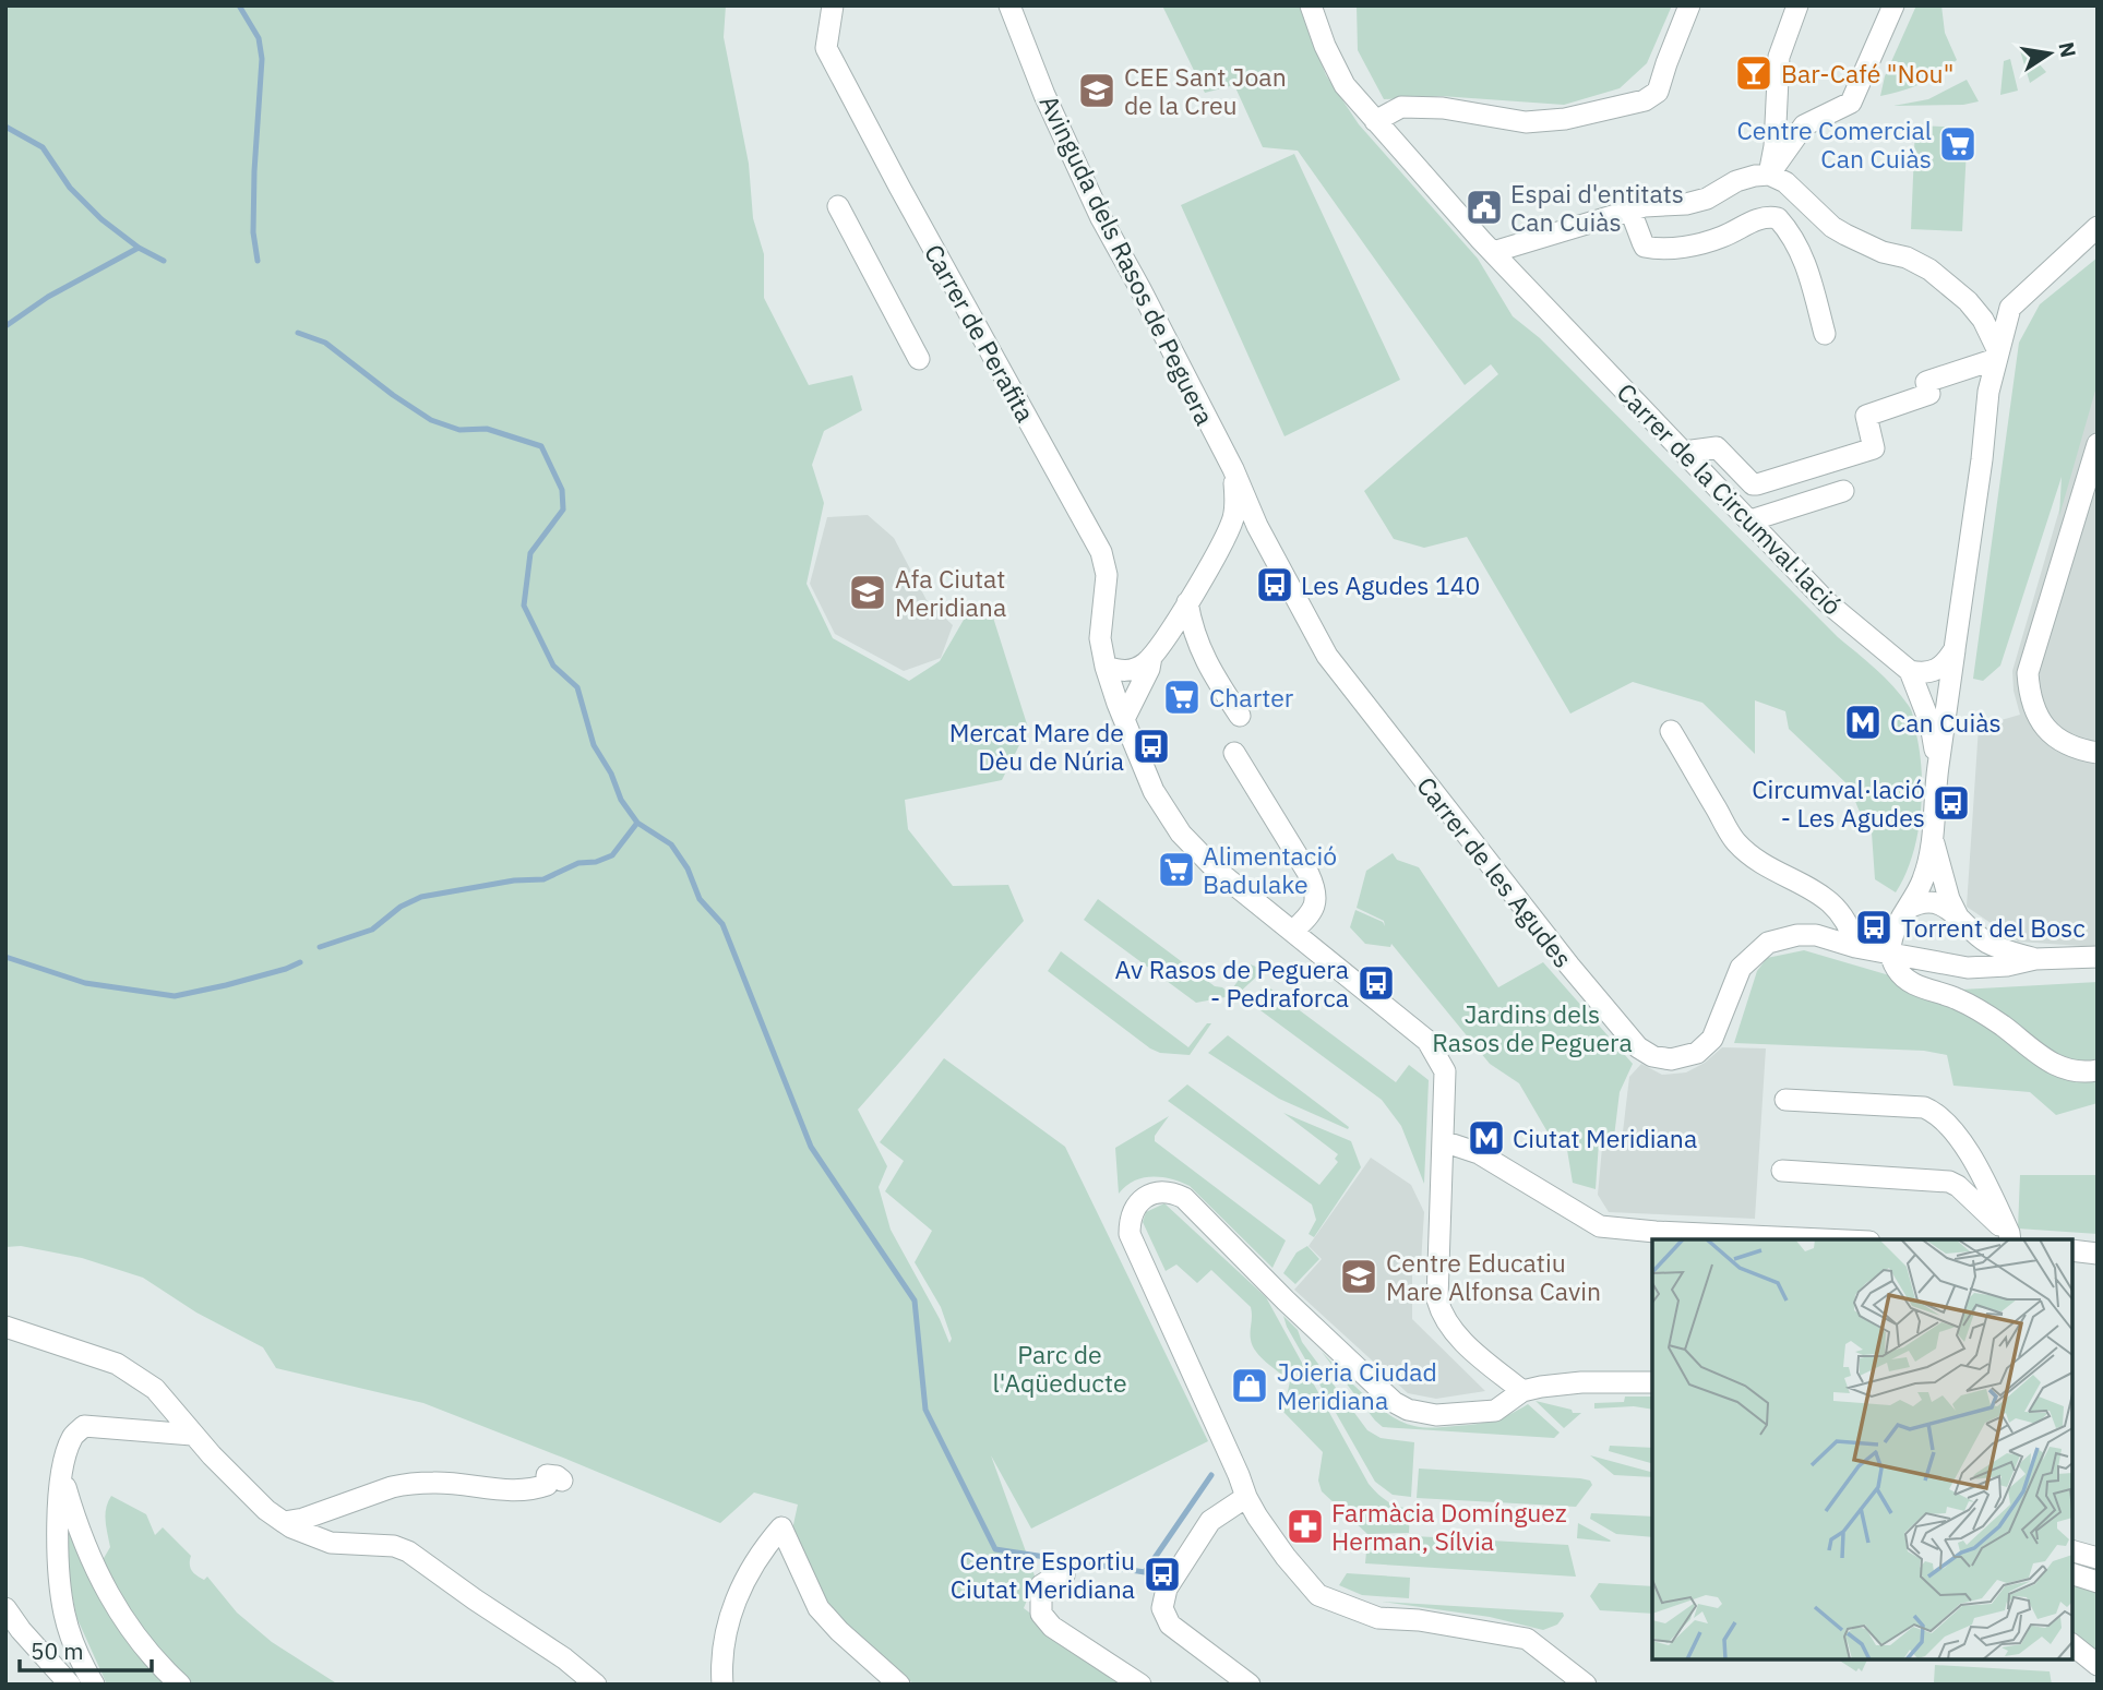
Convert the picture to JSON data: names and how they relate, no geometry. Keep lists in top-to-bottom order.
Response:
{
  "streets": {
    "street": [
      "Avinguda dels Rasos de Peguera",
      "Carrer de Perafita",
      "Carrer de la Circumval·lació",
      "Carrer de les Agudes"
    ]
  },
  "crossings": [
    ["Avinguda dels Rasos de Peguera", "Carrer de les Agudes"]
  ],
  "parks": ["Jardins dels Rasos de Peguera", "Parc de l'Aqüeducte"],
  "places": {
    "bar": ["Bar-Café \"Nou\""],
    "school or university": ["CEE Sant Joan de la Creu", "Afa Ciutat Meridiana", "Centre Educatiu Mare Alfonsa Cavin"],
    "supermarket": ["Centre Comercial Can Cuiàs", "Charter", "Alimentació Badulake"],
    "public building": ["Espai d'entitats Can Cuiàs"],
    "bus stop": [
      "Les Agudes 140",
      "Mercat Mare de Dèu de Núria",
      "Circumval·lació - Les Agudes",
      "Torrent del Bosc",
      "Av Rasos de Peguera - Pedraforca",
      "Centre Esportiu Ciutat Meridiana"
    ],
    "metro station": ["Can Cuiàs", "Ciutat Meridiana"],
    "shop": ["Joieria Ciudad Meridiana"],
    "pharmacy": ["Farmàcia Domínguez Herman, Sílvia"]
  },
  "scale_bar": "50 m",
  "north": "right"
}
